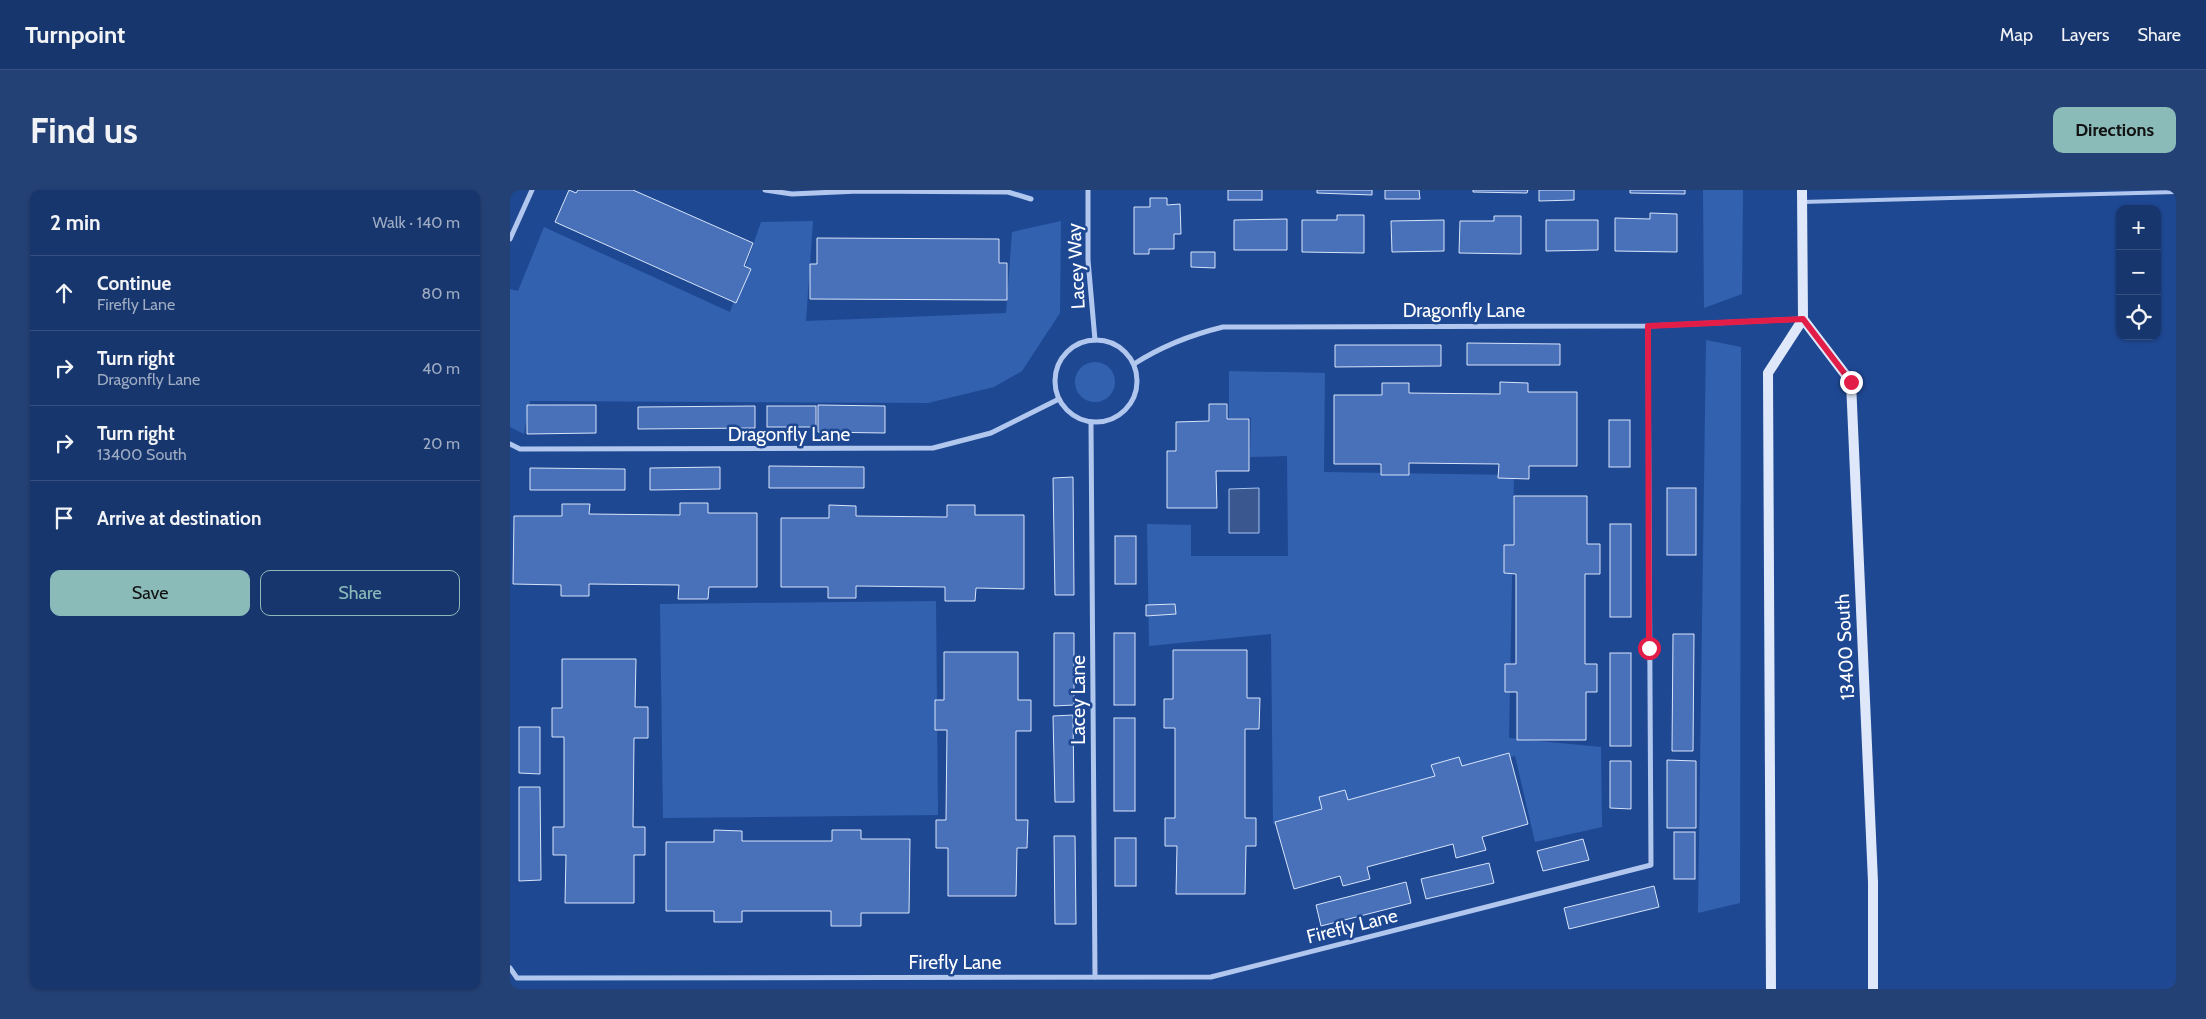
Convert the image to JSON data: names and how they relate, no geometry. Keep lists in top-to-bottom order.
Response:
{
  "streets": {
    "main road": ["13400 South"],
    "street": [
      "Lacey Way",
      "Dragonfly Lane",
      "Lacey Lane",
      "Firefly Lane"
    ]
  },
  "crossings": [
    ["Lacey Way", "Dragonfly Lane"],
    ["Lacey Way", "Lacey Lane"],
    ["Dragonfly Lane", "13400 South"],
    ["Dragonfly Lane", "Lacey Lane"],
    ["Dragonfly Lane", "Firefly Lane"],
    ["Lacey Lane", "Firefly Lane"]
  ],
  "page": {
    "header": "Turnpoint",
    "nav": ["Map", "Layers", "Share"],
    "buttons": [
      "Directions",
      ["Save", "Share"]
    ],
    "title": "Find us",
    "heading": ["2 min", "Walk · 140 m"],
    "map_buttons": ["+", "−"],
    "list": [
      ["Continue", "Firefly Lane", "80 m"],
      ["Turn right", "Dragonfly Lane", "40 m"],
      ["Turn right", "13400 South", "20 m"],
      "Arrive at destination"
    ]
  }
}
